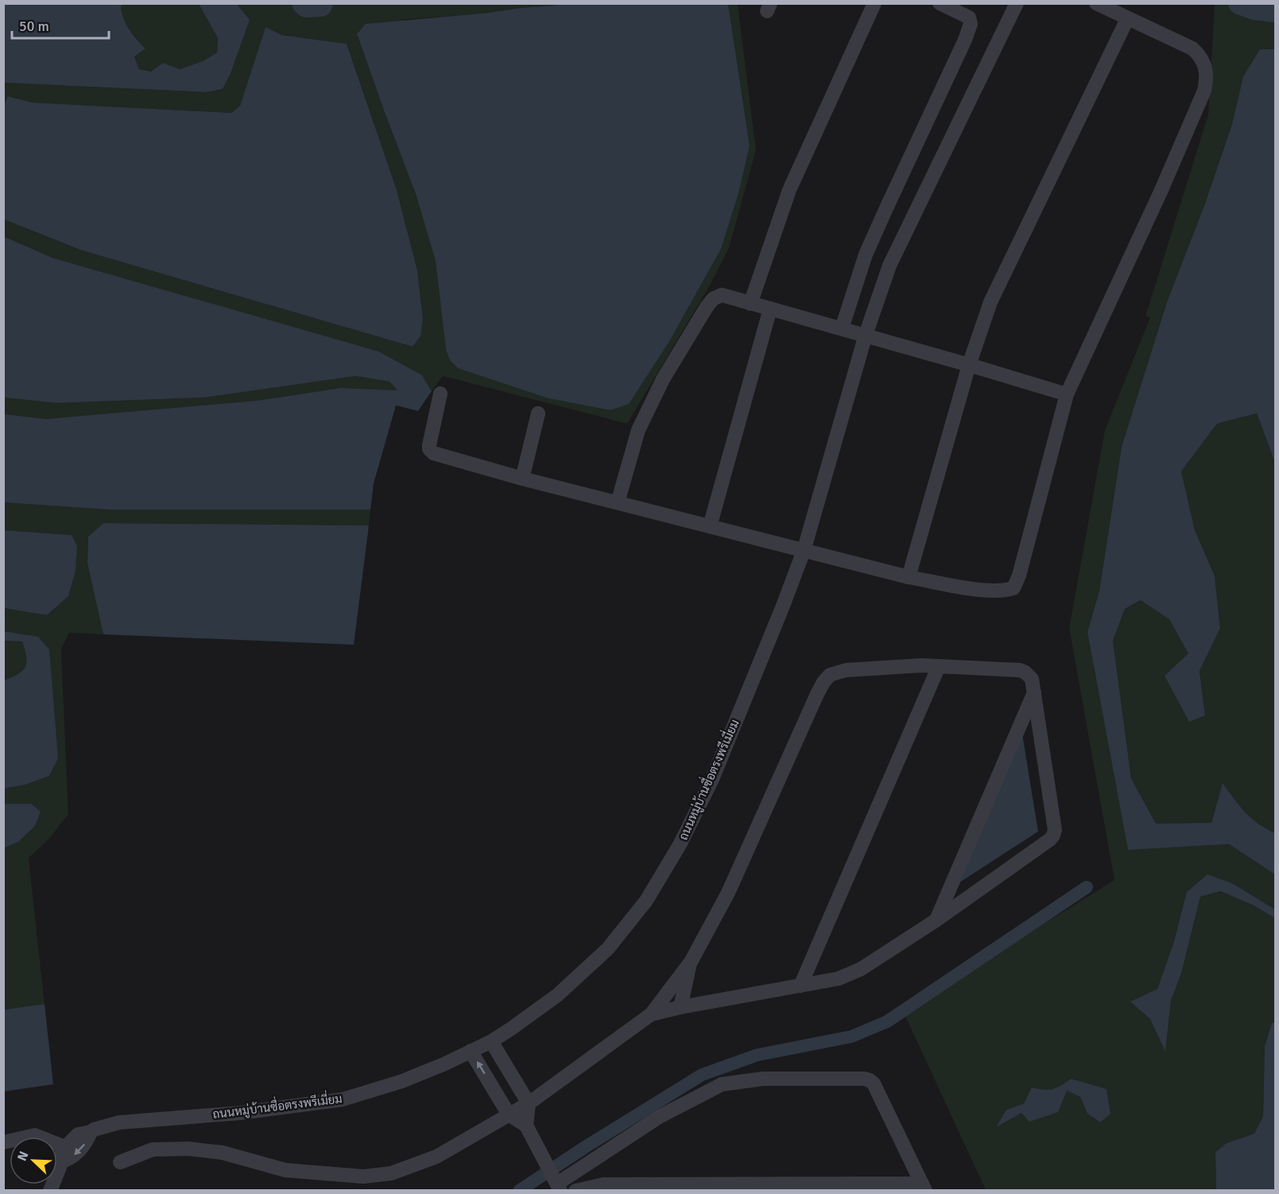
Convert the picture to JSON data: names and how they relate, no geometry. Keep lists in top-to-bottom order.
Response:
{
  "streets": {
    "street": ["ถนนหมู่บ้านซื่อตรงพรีเมี่ยม"]
  },
  "scale_bar": "50 m",
  "north": "top left"
}
